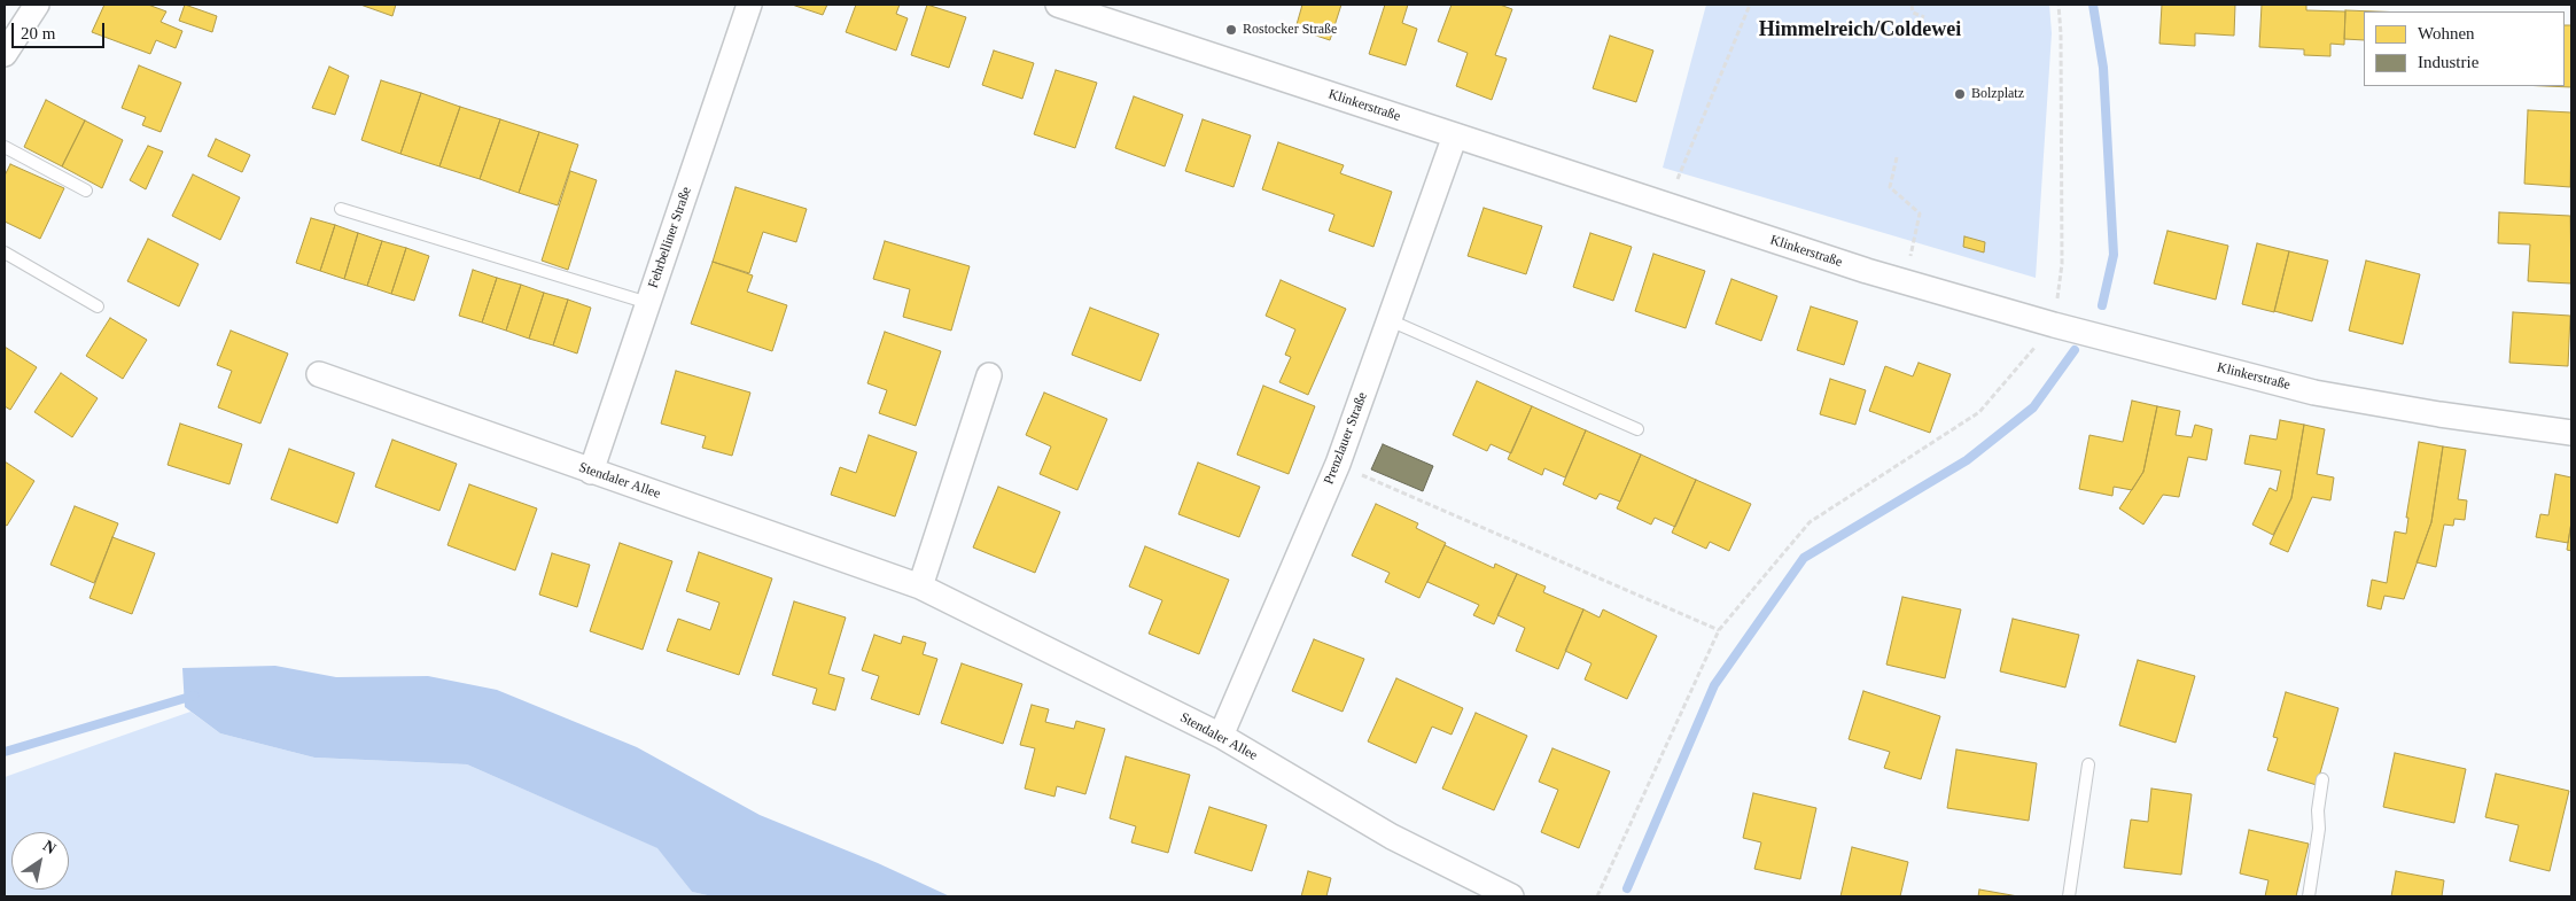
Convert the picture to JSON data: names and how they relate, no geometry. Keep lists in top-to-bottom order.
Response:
{
  "streets": {
    "street": [
      "Klinkerstraße",
      "Fehrbelliner Straße",
      "Prenzlauer Straße",
      "Stendaler Allee"
    ]
  },
  "crossings": [
    ["Klinkerstraße", "Prenzlauer Straße"],
    ["Fehrbelliner Straße", "Stendaler Allee"],
    ["Prenzlauer Straße", "Stendaler Allee"]
  ],
  "districts": ["Himmelreich/Coldewei"],
  "places": ["Rostocker Straße", "Bolzplatz"],
  "legend": ["Wohnen", "Industrie"],
  "scale_bar": "20 m",
  "north": "top right"
}
